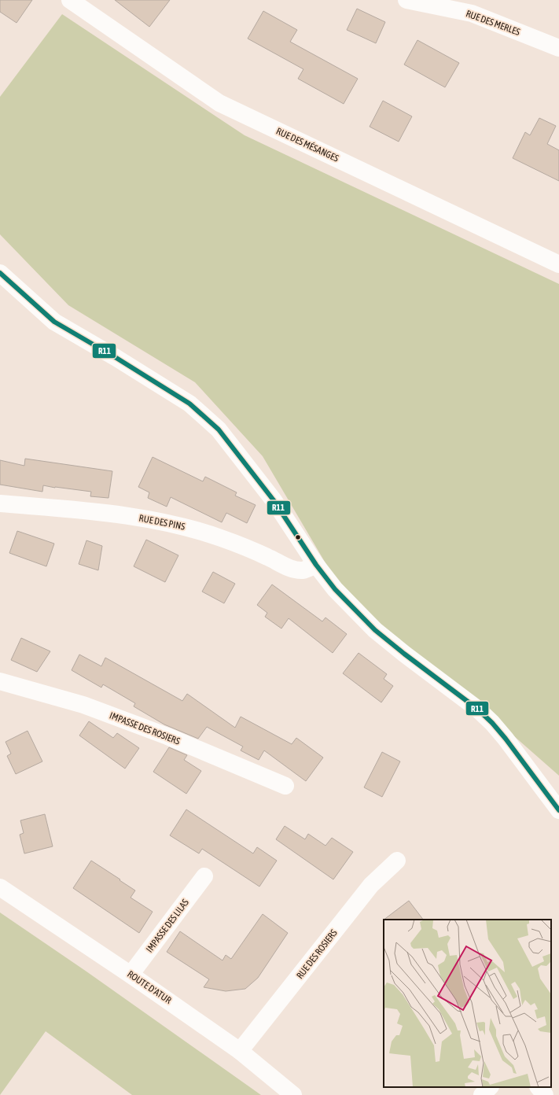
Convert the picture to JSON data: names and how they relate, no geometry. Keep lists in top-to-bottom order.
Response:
{
  "streets": {
    "street": [
      "RUE DES MERLES",
      "RUE DES MÉSANGES",
      "RUE DES PINS",
      "IMPASSE DES ROSIERS",
      "IMPASSE DES LILAS",
      "RUE DES ROSIERS",
      "ROUTE D'ATUR"
    ]
  },
  "crossings": [
    ["IMPASSE DES LILAS", "ROUTE D'ATUR"],
    ["RUE DES ROSIERS", "ROUTE D'ATUR"]
  ],
  "lines": ["transit line R11"]
}
